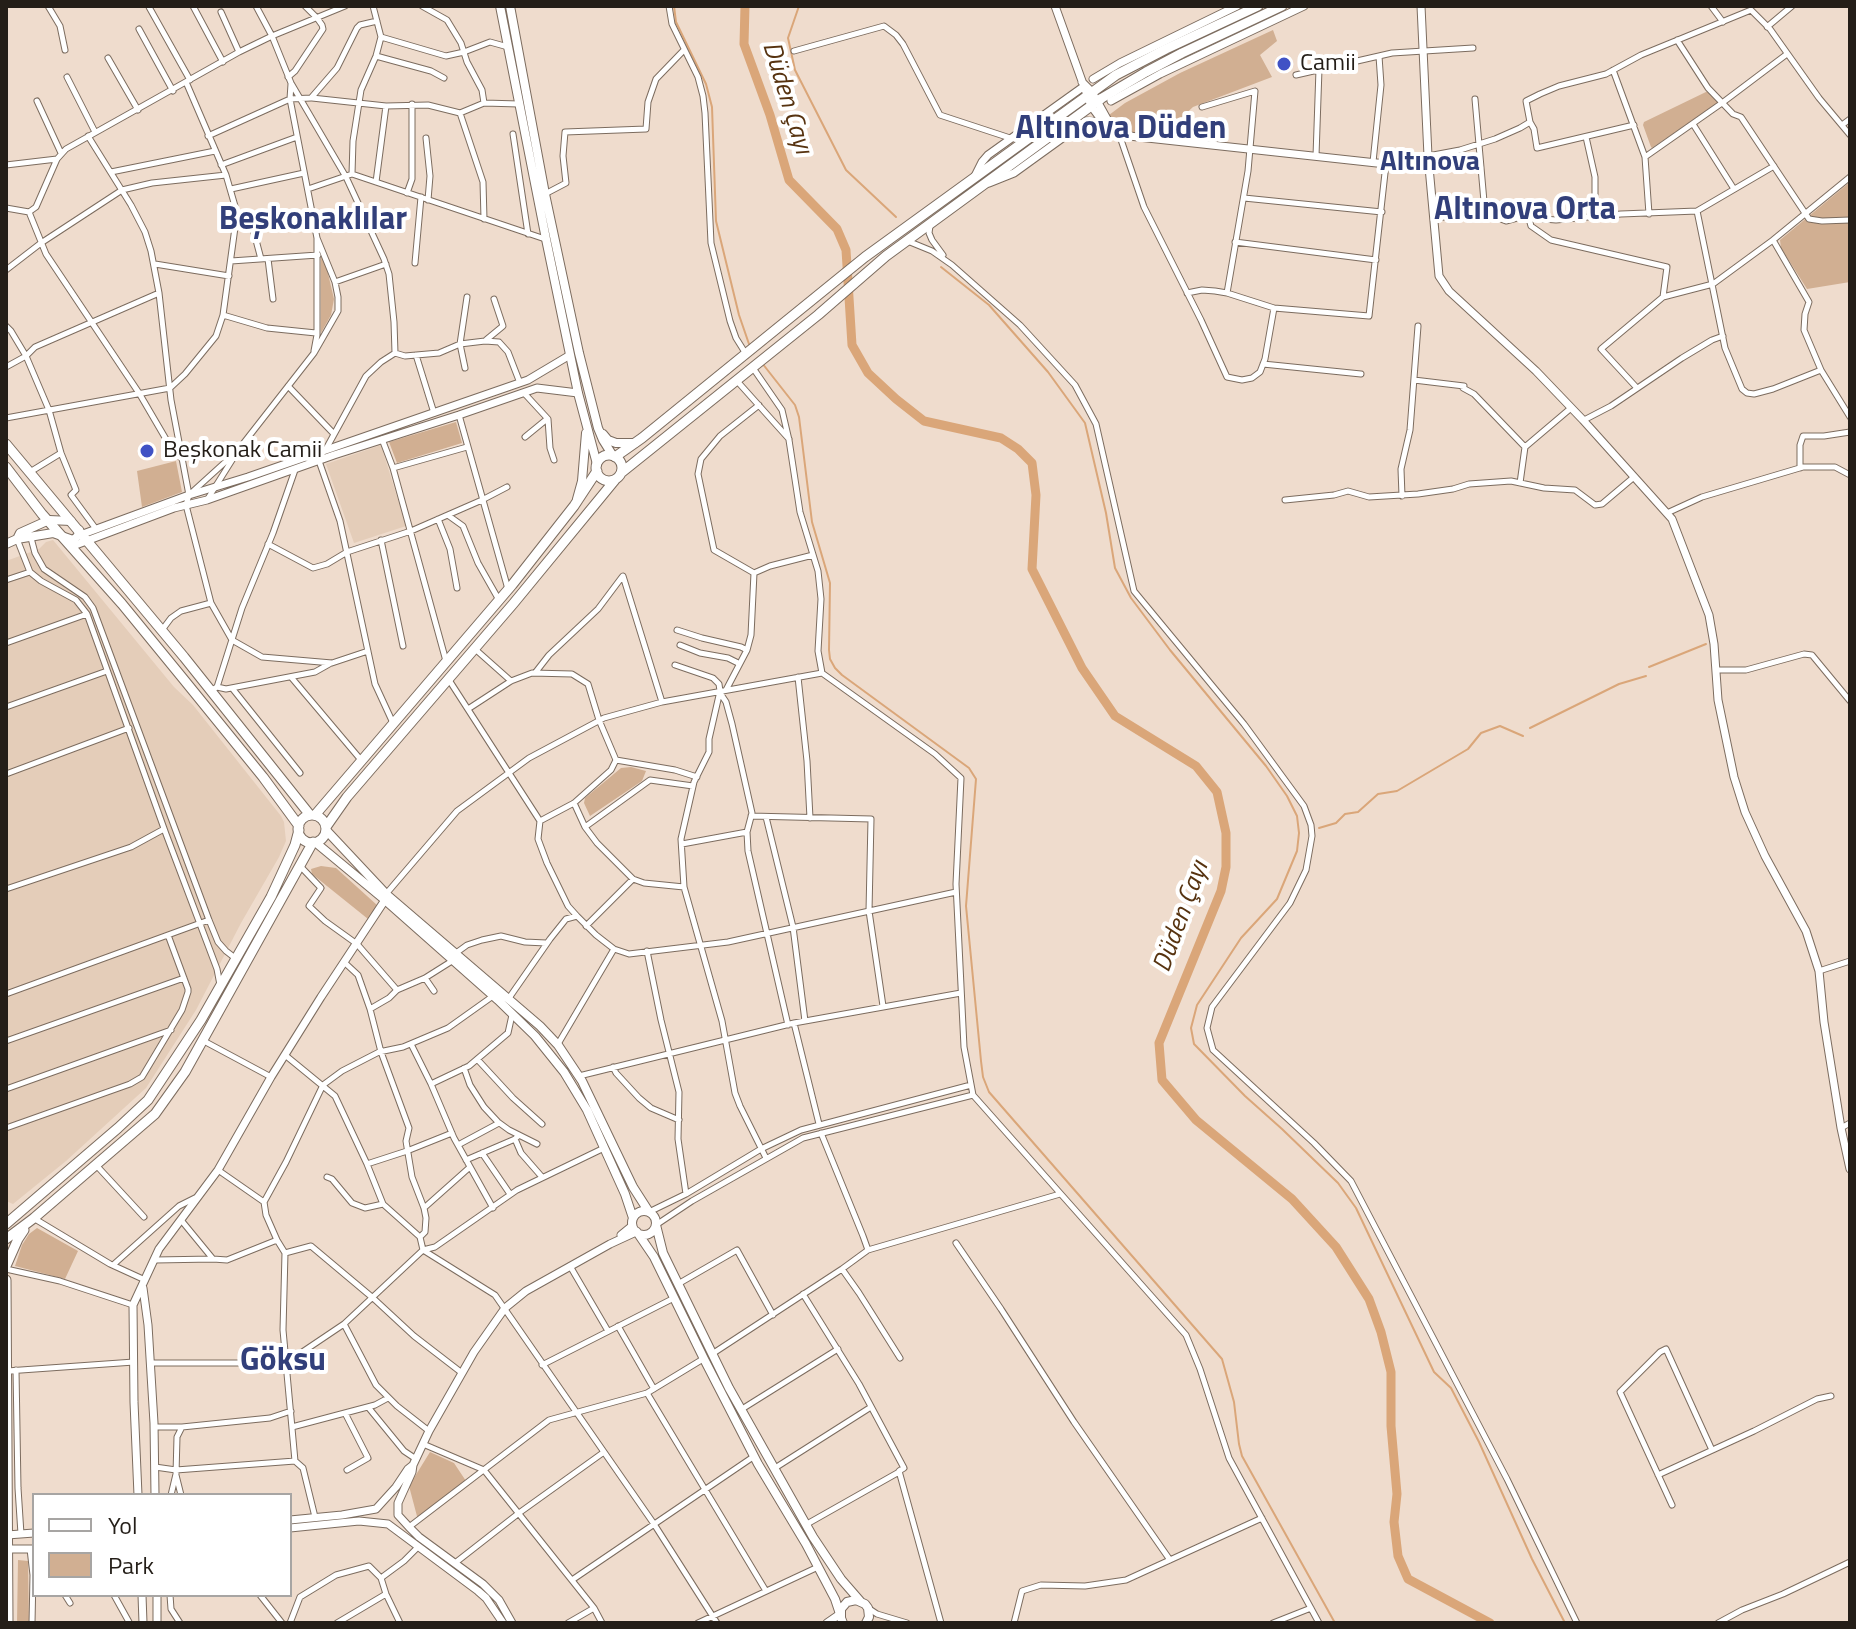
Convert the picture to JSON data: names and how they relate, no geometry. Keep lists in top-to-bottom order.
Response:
{
  "districts": [
    "Altınova Düden",
    "Altınova",
    "Altınova Orta",
    "Beşkonaklılar",
    "Göksu"
  ],
  "water": ["Düden Çayı"],
  "places": ["Camii", "Beşkonak Camii"],
  "legend": ["Yol", "Park"]
}
